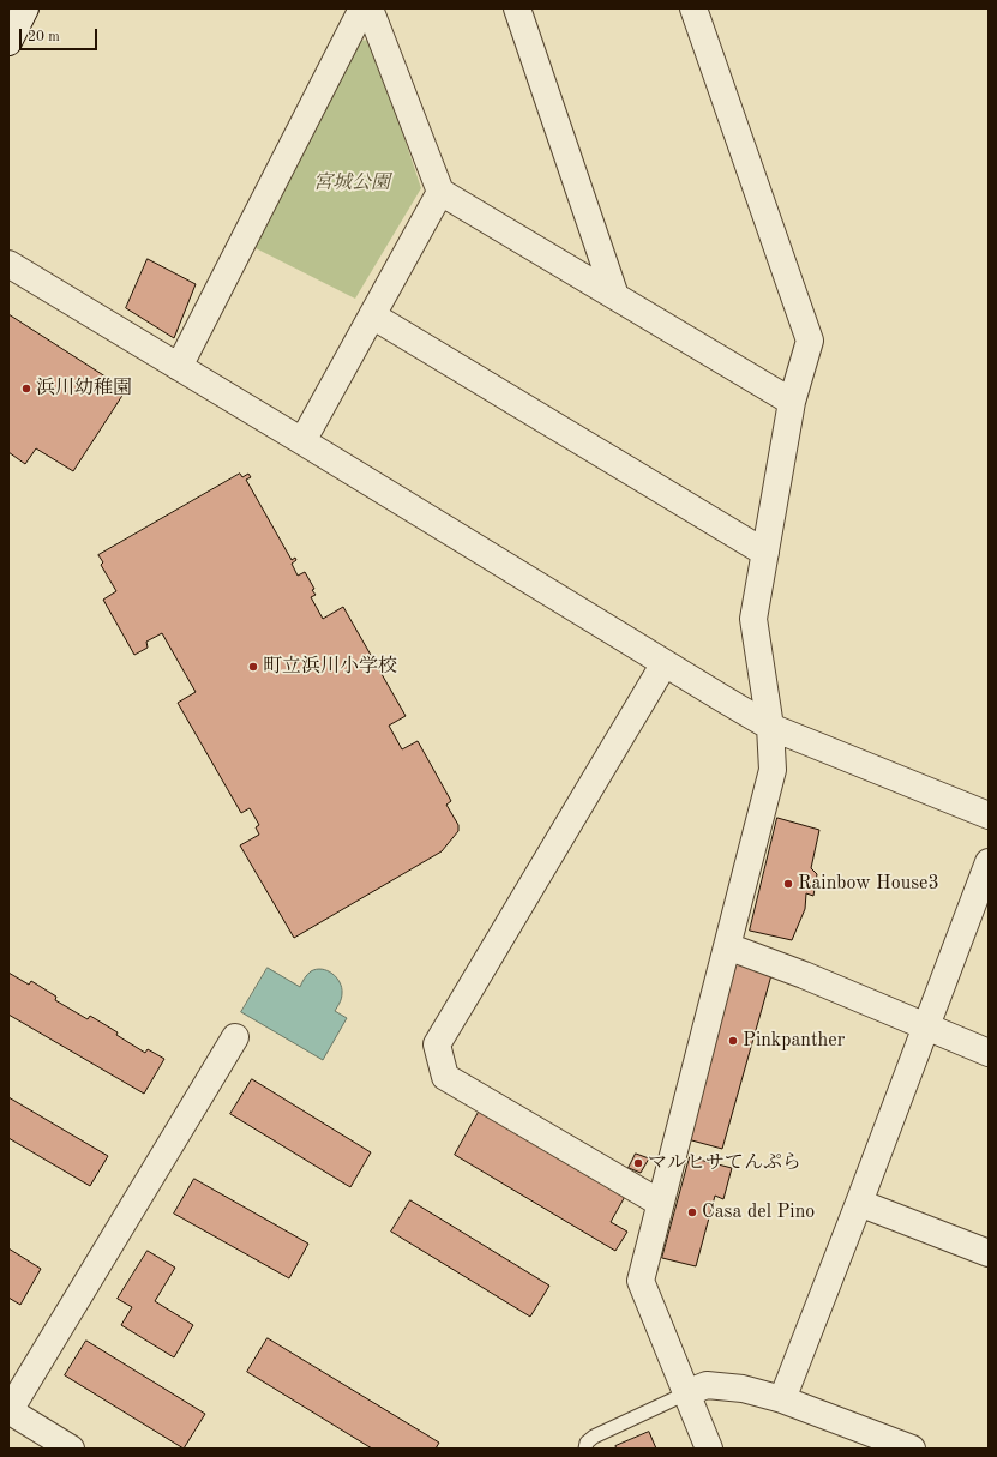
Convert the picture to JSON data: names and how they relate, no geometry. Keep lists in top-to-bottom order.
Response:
{
  "parks": ["宮城公園"],
  "places": [
    "浜川幼稚園",
    "町立浜川小学校",
    "Rainbow House3",
    "Pinkpanther",
    "マルヒサてんぷら",
    "Casa del Pino"
  ],
  "scale_bar": "20 m"
}
